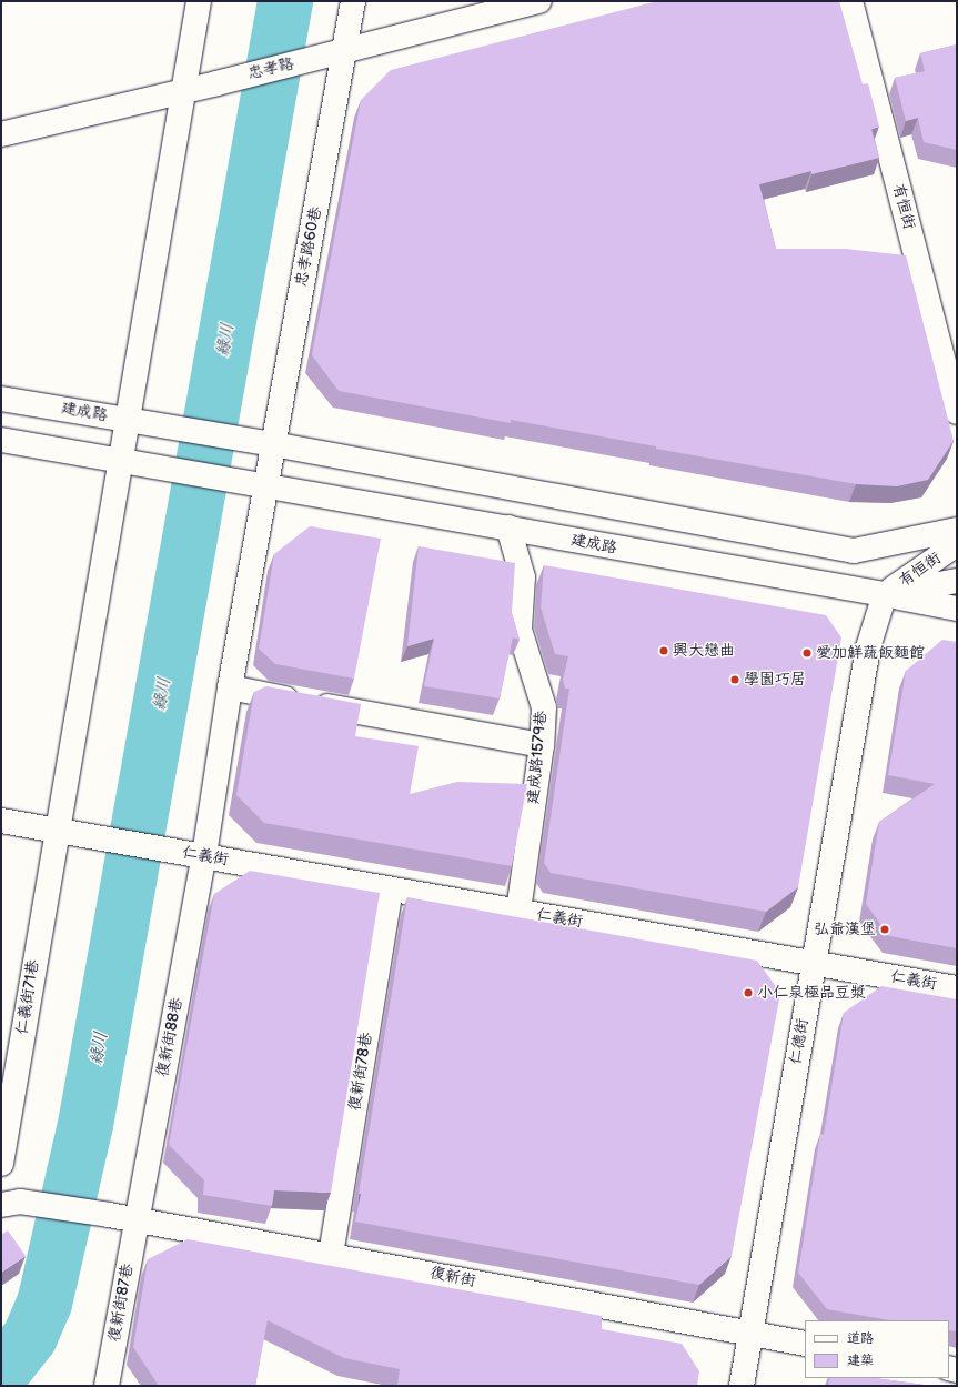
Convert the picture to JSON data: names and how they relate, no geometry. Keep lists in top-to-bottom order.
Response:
{
  "streets": {
    "street": [
      "忠孝路",
      "有恒街",
      "忠孝路60巷",
      "建成路",
      "建成路1579巷",
      "仁義街",
      "仁義街71巷",
      "復新街88巷",
      "仁德街",
      "復新街78巷",
      "復新街",
      "復新街87巷"
    ]
  },
  "crossings": [
    ["忠孝路", "忠孝路60巷"],
    ["有恒街", "建成路"],
    ["有恒街", "仁德街"],
    ["忠孝路60巷", "建成路"],
    ["忠孝路60巷", "復新街88巷"],
    ["建成路", "建成路1579巷"],
    ["建成路", "仁義街71巷"],
    ["建成路", "仁德街"],
    ["建成路1579巷", "仁義街"],
    ["仁義街", "仁義街71巷"],
    ["仁義街", "復新街88巷"],
    ["仁義街", "仁德街"],
    ["仁義街", "復新街78巷"],
    ["復新街88巷", "復新街"],
    ["復新街88巷", "復新街87巷"],
    ["仁德街", "復新街"],
    ["復新街78巷", "復新街"],
    ["復新街", "復新街87巷"]
  ],
  "water": ["綠川"],
  "places": [
    "興大戀曲",
    "愛加鮮蔬飯麵館",
    "學園巧居",
    "弘爺漢堡",
    "小仁泉極品豆漿"
  ],
  "legend": ["道路", "建築"]
}
